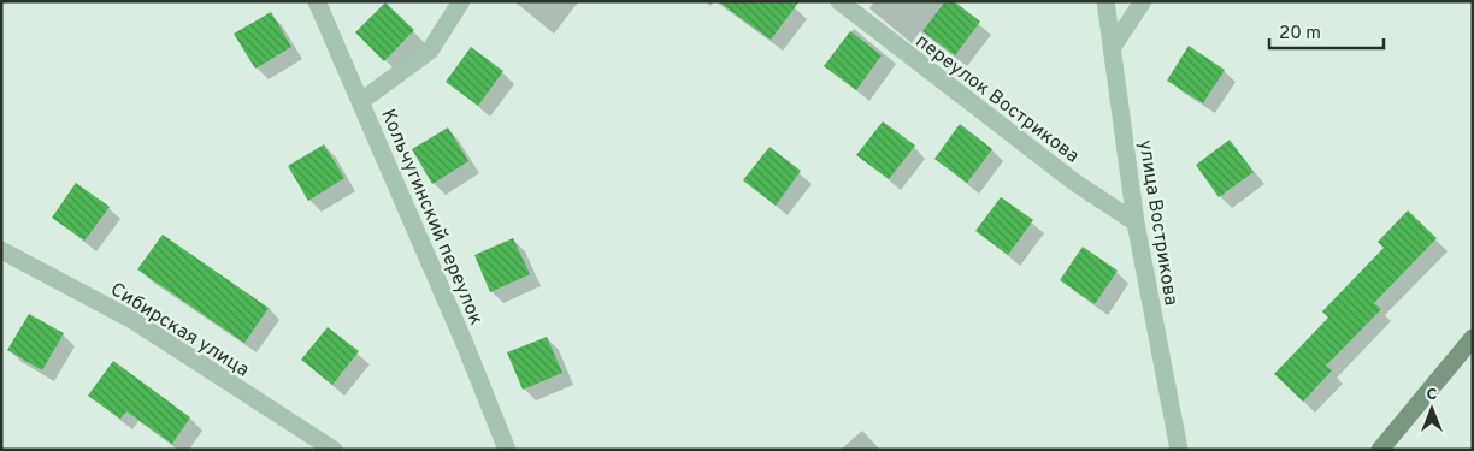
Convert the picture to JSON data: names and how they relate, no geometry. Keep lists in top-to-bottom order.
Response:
{
  "streets": {
    "street": [
      "переулок Вострикова",
      "Кольчугинский переулок",
      "улица Вострикова",
      "Сибирская улица"
    ]
  },
  "crossings": [
    ["переулок Вострикова", "улица Вострикова"]
  ],
  "scale_bar": "20 m",
  "north": "top"
}
